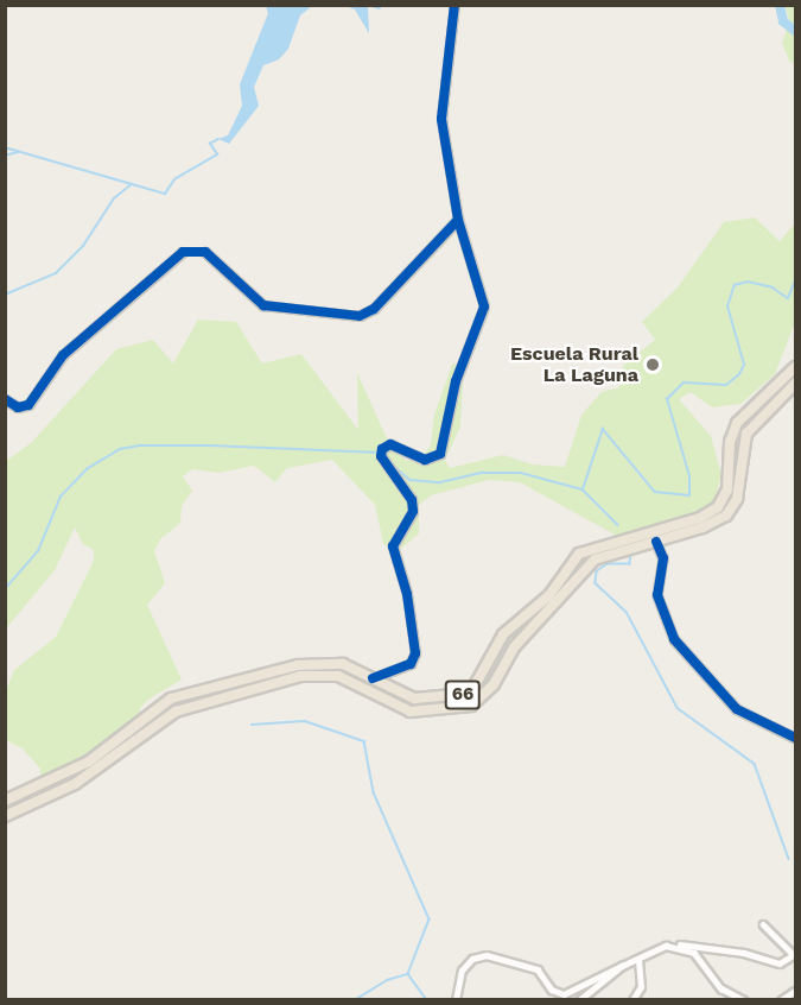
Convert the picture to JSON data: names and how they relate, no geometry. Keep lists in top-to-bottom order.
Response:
{
  "streets": {
    "highway": ["66"]
  },
  "places": ["Escuela Rural La Laguna"]
}
